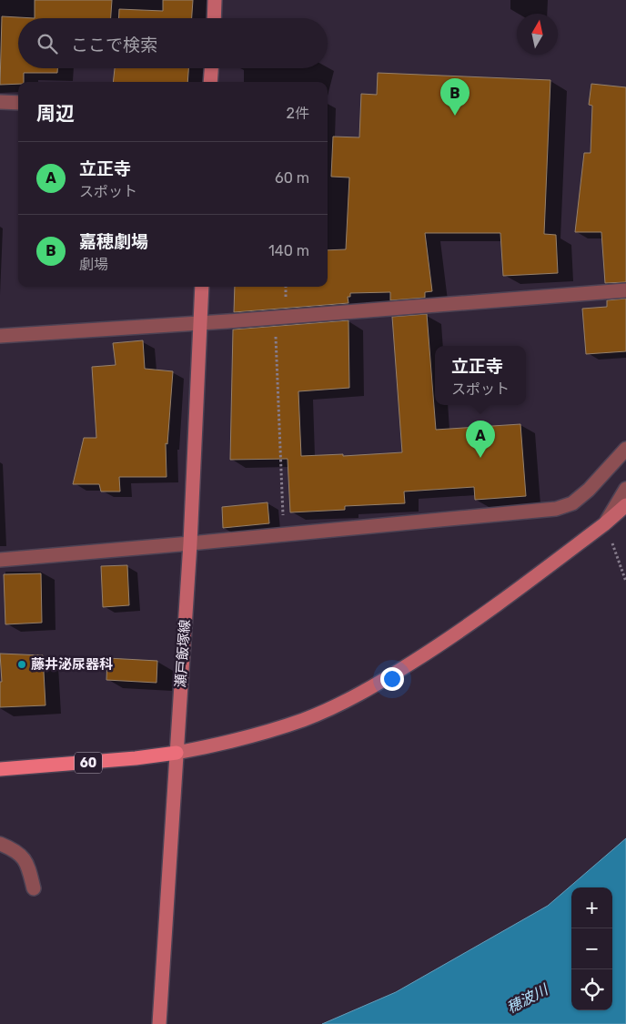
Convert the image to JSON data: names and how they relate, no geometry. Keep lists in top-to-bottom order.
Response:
{
  "streets": {
    "main road": ["瀬戸飯塚線", "60"]
  },
  "crossings": [
    ["瀬戸飯塚線", "60"]
  ],
  "water": ["穂波川"],
  "places": ["藤井泌尿器科"],
  "north": "top",
  "page": {
    "search": "ここで検索",
    "pins": ["B", "A"],
    "heading": ["周辺", "2件"],
    "list": [
      {
        "mark": "A",
        "name": "立正寺",
        "note": "スポット",
        "value": "60 m"
      },
      {
        "mark": "B",
        "name": "嘉穂劇場",
        "note": "劇場",
        "value": "140 m"
      }
    ],
    "popup": ["立正寺", "スポット"],
    "map_buttons": ["+", "−"]
  }
}
